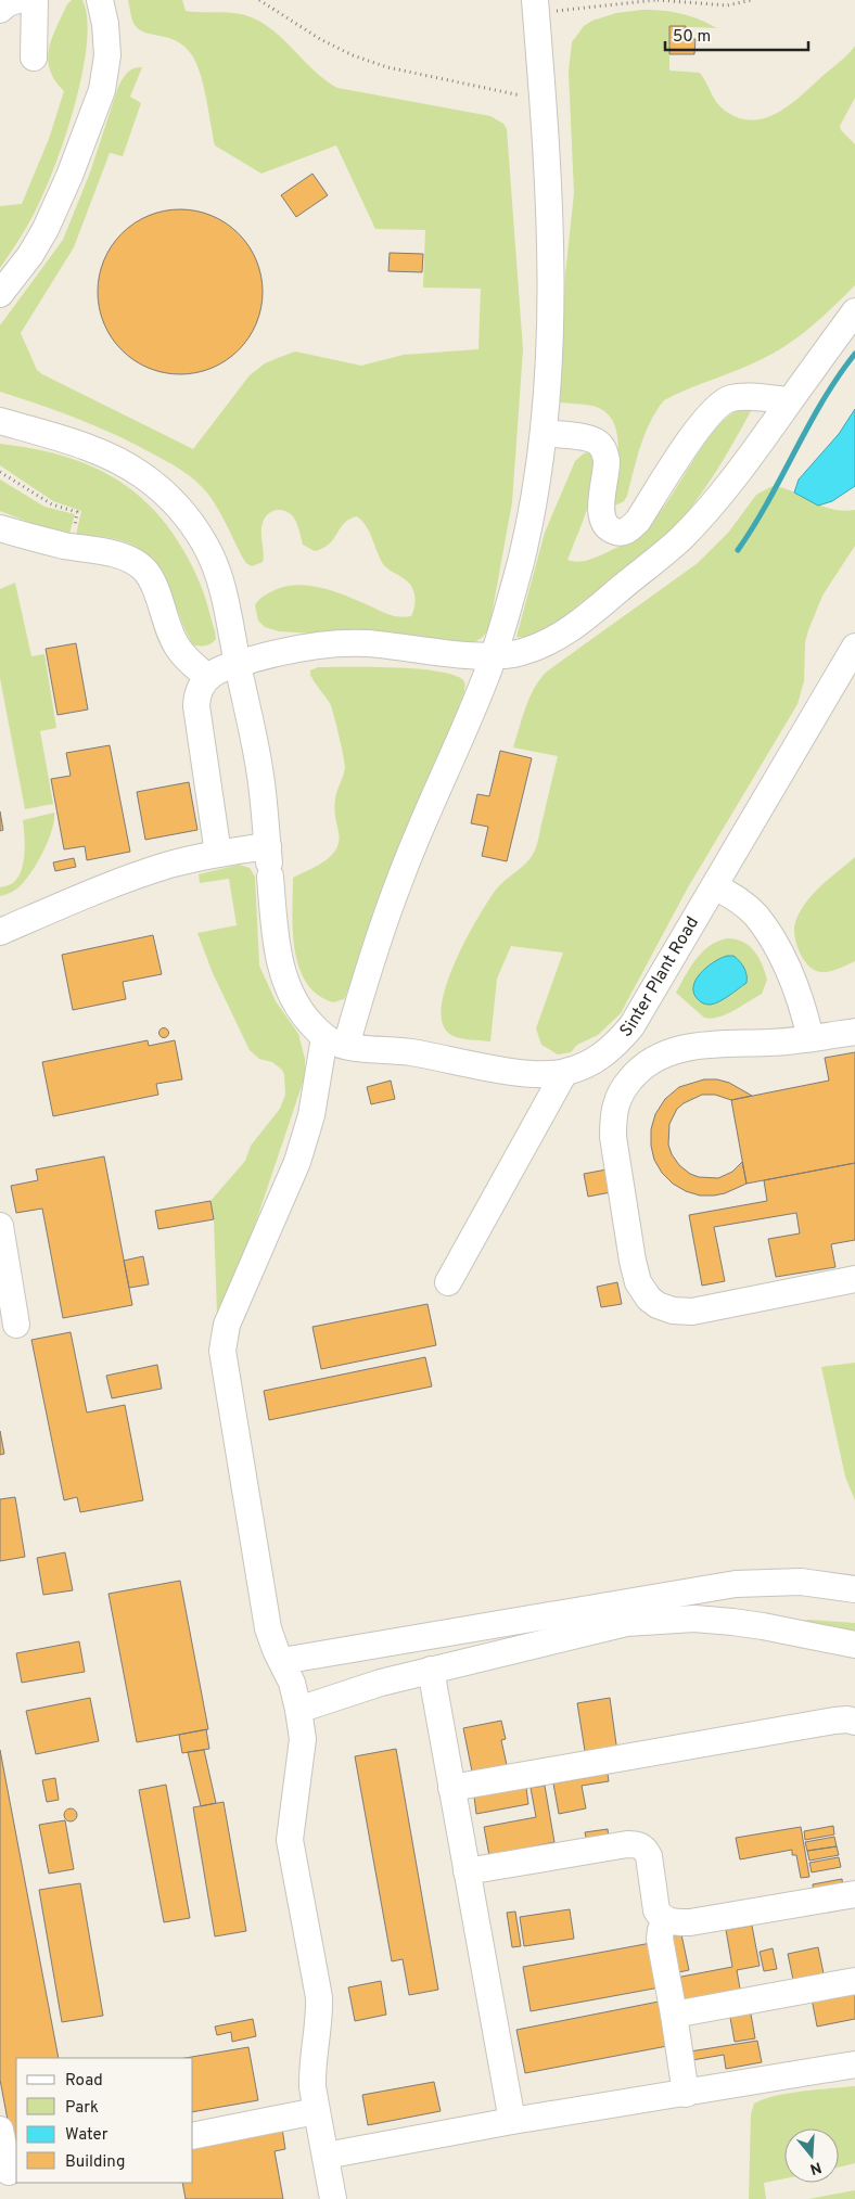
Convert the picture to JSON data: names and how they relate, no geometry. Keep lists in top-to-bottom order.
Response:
{
  "streets": {
    "lane": ["Sinter Plant Road"]
  },
  "legend": [
    "Road",
    "Park",
    "Water",
    "Building"
  ],
  "scale_bar": "50 m",
  "north": "bottom"
}
